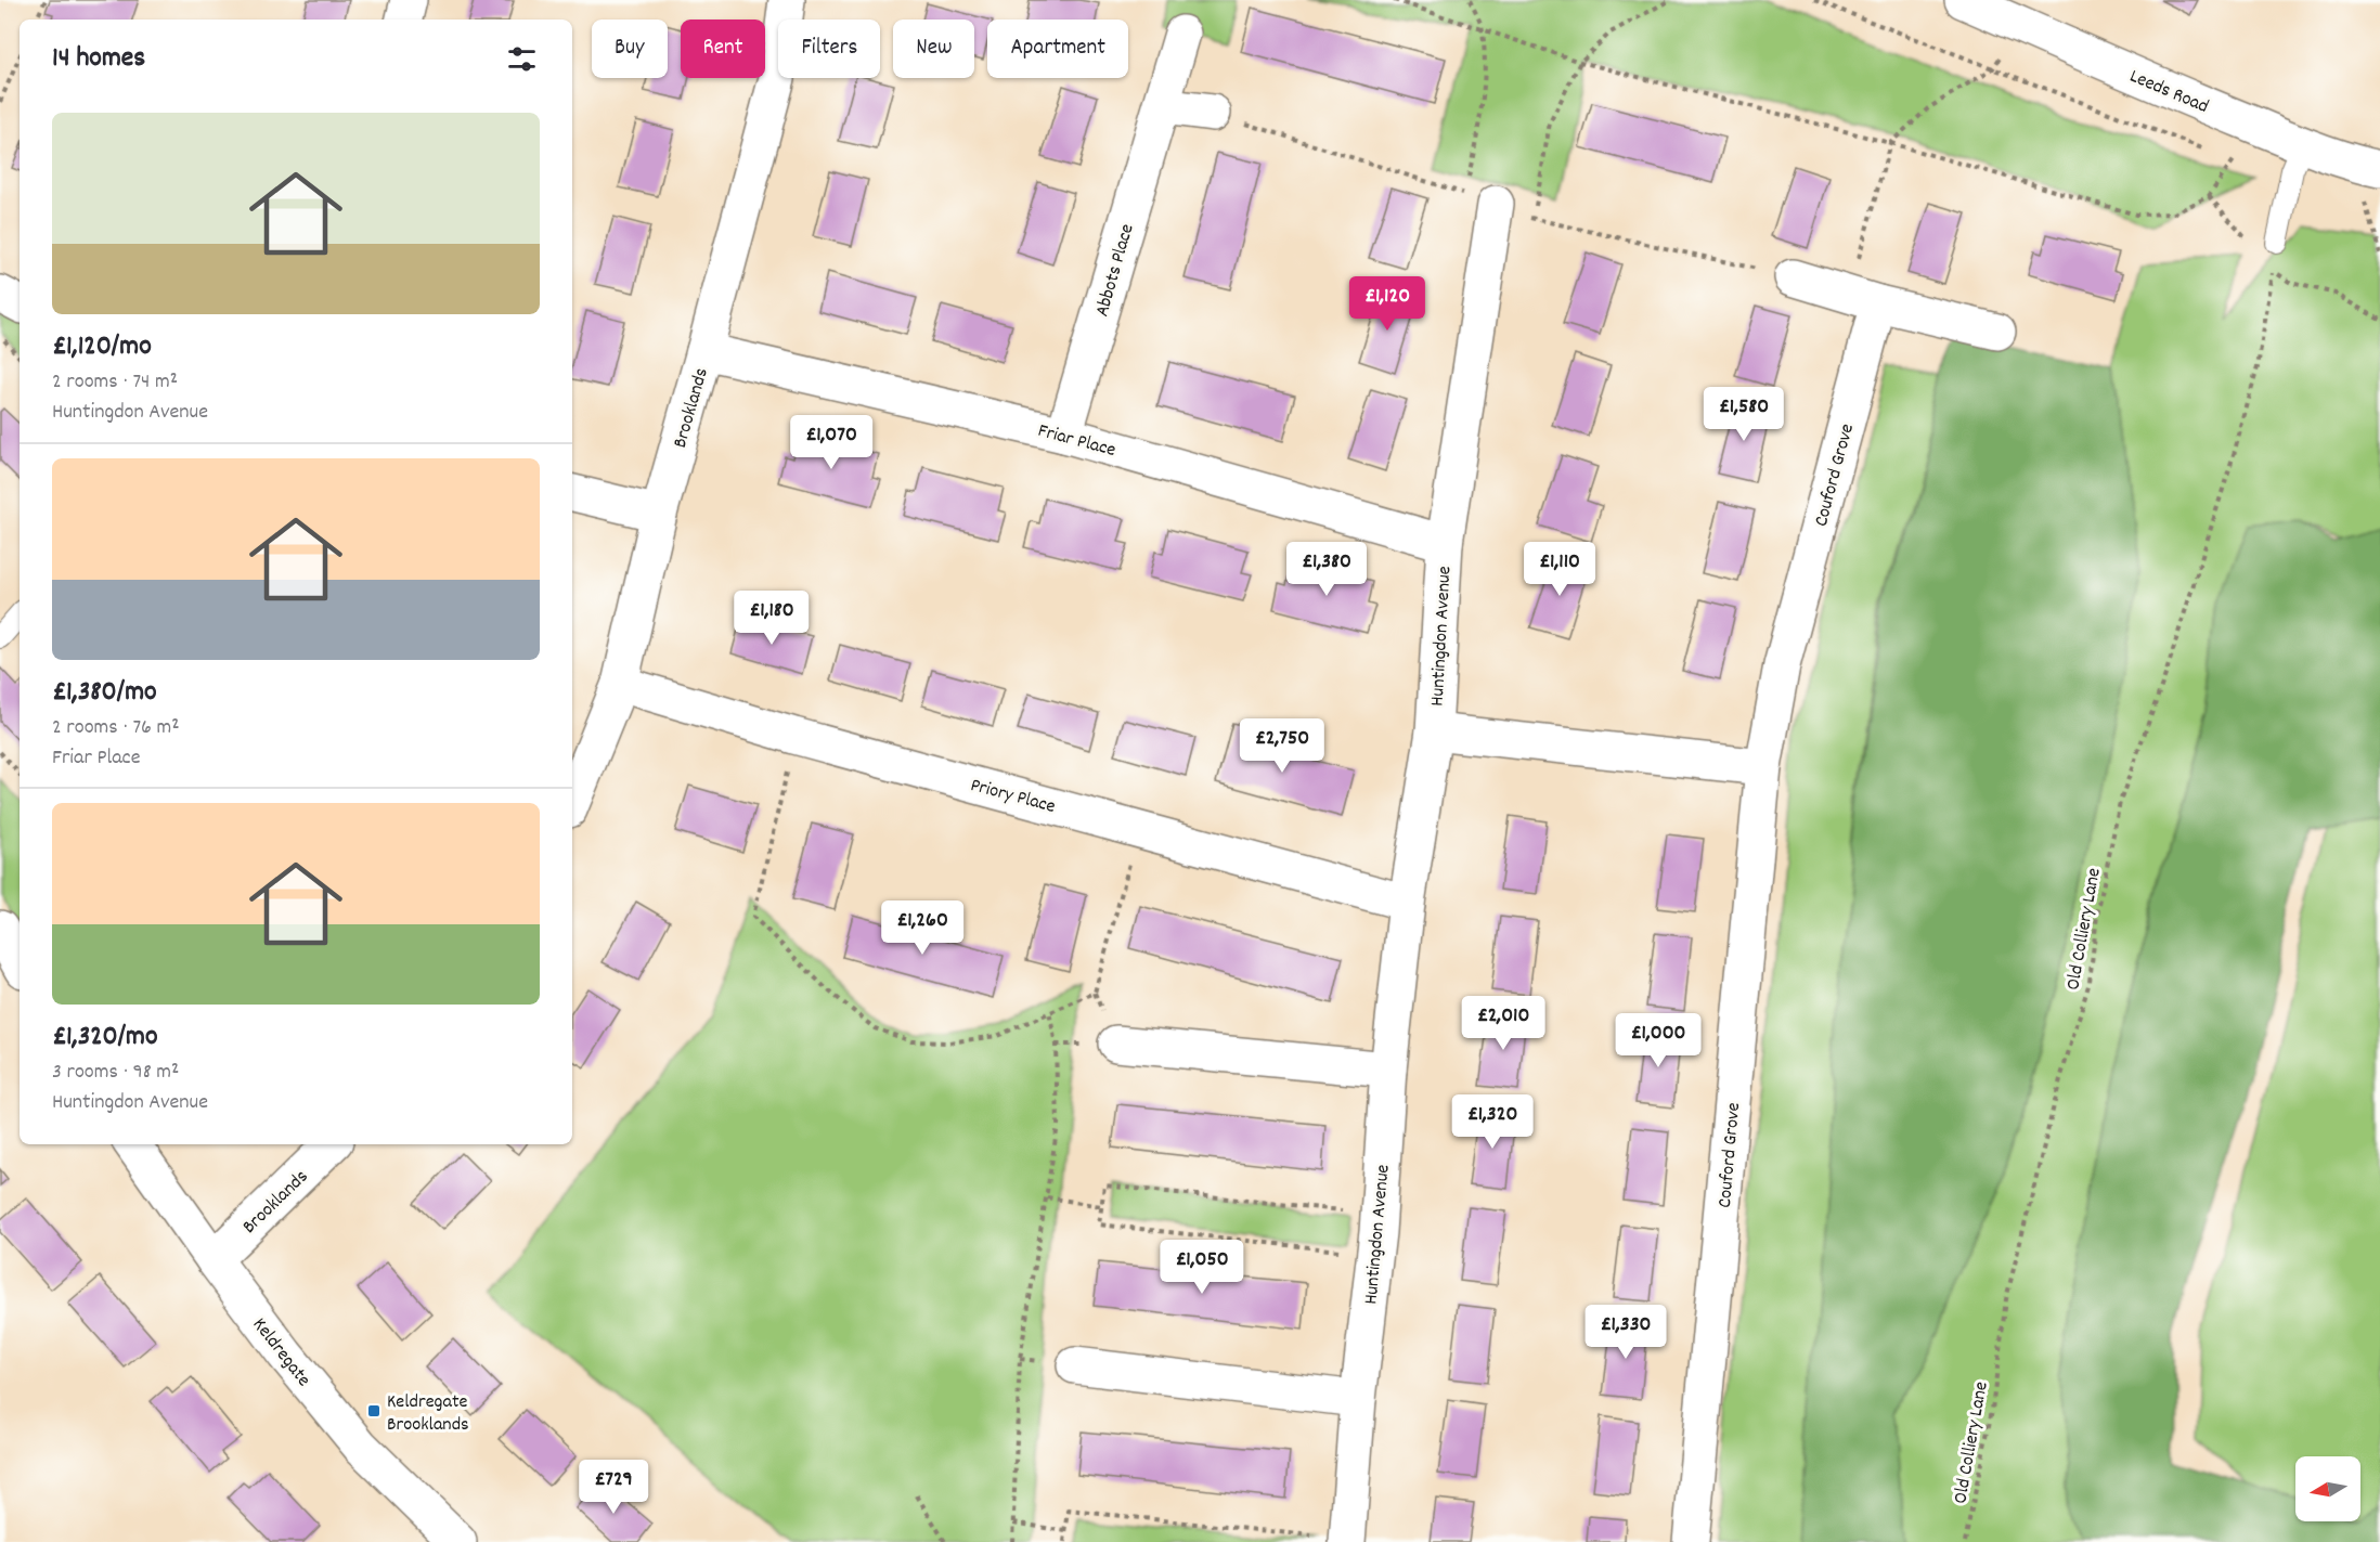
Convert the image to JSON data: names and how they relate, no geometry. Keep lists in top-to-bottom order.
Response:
{
  "streets": {
    "street": [
      "Leeds Road",
      "Abbots Place",
      "Brooklands",
      "Friar Place",
      "Couford Grove",
      "Huntingdon Avenue",
      "Priory Place",
      "Keldregate"
    ],
    "path": ["Old Colliery Lane"]
  },
  "crossings": [
    ["Abbots Place", "Friar Place"],
    ["Brooklands", "Friar Place"],
    ["Brooklands", "Priory Place"],
    ["Brooklands", "Keldregate"],
    ["Friar Place", "Huntingdon Avenue"],
    ["Huntingdon Avenue", "Priory Place"]
  ],
  "places": {
    "transit": ["Keldregate Brooklands"]
  },
  "north": "left",
  "page": {
    "chip": [
      "Buy",
      "Rent",
      "Filters",
      "New",
      "Apartment"
    ],
    "heading": "14 homes",
    "list": [
      {
        "name": "£1,120/mo",
        "note": "2 rooms · 74 m² · Huntingdon Avenue"
      },
      {
        "name": "£1,380/mo",
        "note": "2 rooms · 76 m² · Friar Place"
      },
      {
        "name": "£1,320/mo",
        "note": "3 rooms · 98 m² · Huntingdon Avenue"
      }
    ],
    "price": [
      "£1,120",
      "£1,580",
      "£1,070",
      "£1,380",
      "£1,110",
      "£1,180",
      "£2,750",
      "£1,260",
      "£2,010",
      "£1,000",
      "£1,320",
      "£1,050",
      "£1,330",
      "£729"
    ]
  }
}
